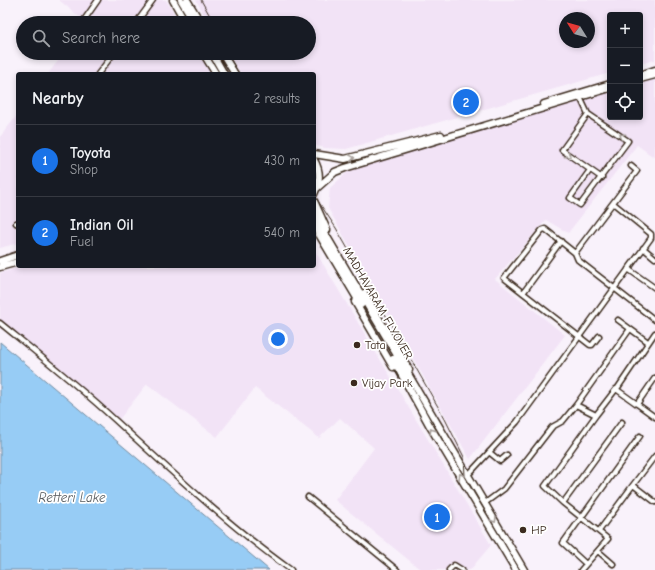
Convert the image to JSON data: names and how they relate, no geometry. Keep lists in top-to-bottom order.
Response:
{
  "streets": {
    "main road": ["MADHAVARAM FLYOVER"]
  },
  "water": ["Retteri Lake"],
  "places": ["Tata", "Vijay Park", "HP"],
  "north": "top left",
  "page": {
    "map_buttons": ["+", "−"],
    "search": "Search here",
    "heading": ["Nearby", "2 results"],
    "pins": ["2", "1"],
    "list": [
      {
        "mark": "1",
        "name": "Toyota",
        "note": "Shop",
        "value": "430 m"
      },
      {
        "mark": "2",
        "name": "Indian Oil",
        "note": "Fuel",
        "value": "540 m"
      }
    ]
  }
}
